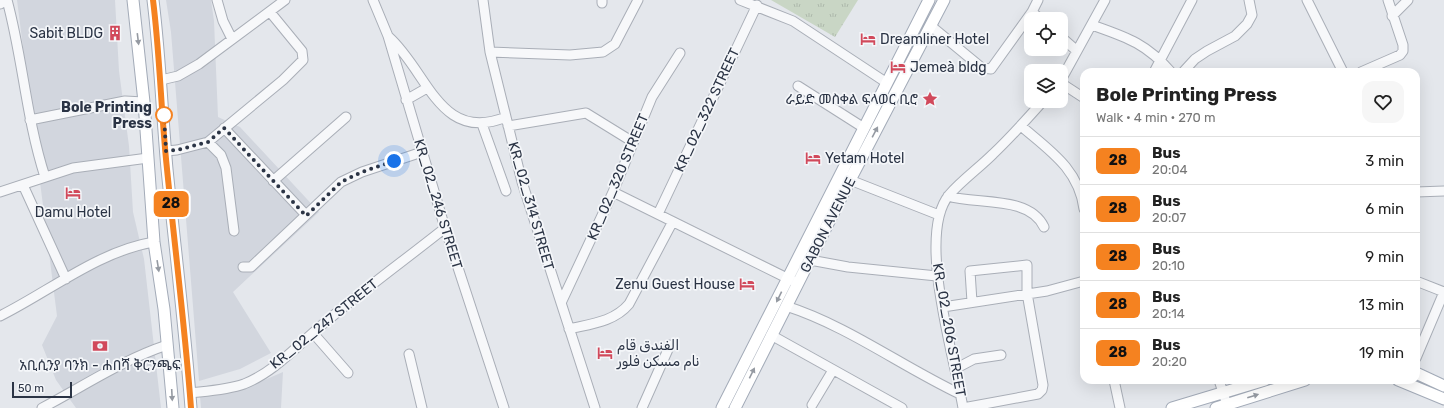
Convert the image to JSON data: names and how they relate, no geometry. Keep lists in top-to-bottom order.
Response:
{
  "streets": {
    "main road": ["GABON AVENUE"],
    "street": [
      "KR_02_322 STREET",
      "KR_02_320 STREET",
      "KR_02_246 STREET",
      "KR_02_314 STREET",
      "KR_02_247 STREET",
      "KR_02_206 STREET"
    ]
  },
  "crossings": [
    ["KR_02_320 STREET", "KR_02_314 STREET"],
    ["KR_02_246 STREET", "KR_02_247 STREET"]
  ],
  "places": {
    "building": ["Sabit BLDG"],
    "hotel": [
      "Dreamliner Hotel",
      "Jemeà bldg",
      "Yetam Hotel",
      "Damu Hotel",
      "Zenu Guest House",
      "الفندق قام نام مسكن فلور"
    ],
    "place": ["ራይድ መስቀል ፍላወር ቢሮ"],
    "other": ["Bole Printing Press"],
    "bank": ["አቢሲንያ ባንክ - ሐበሻ ቅርንጫፍ"]
  },
  "lines": ["bus line 28"],
  "scale_bar": "50 m",
  "page": {
    "on_map": "28",
    "heading": ["Bole Printing Press", "Walk · 4 min · 270 m"],
    "list": [
      {
        "mark": "28",
        "name": "Bus",
        "note": "20:04",
        "value": "3 min"
      },
      {
        "mark": "28",
        "name": "Bus",
        "note": "20:07",
        "value": "6 min"
      },
      {
        "mark": "28",
        "name": "Bus",
        "note": "20:10",
        "value": "9 min"
      },
      {
        "mark": "28",
        "name": "Bus",
        "note": "20:14",
        "value": "13 min"
      },
      {
        "mark": "28",
        "name": "Bus",
        "note": "20:20",
        "value": "19 min"
      }
    ],
    "scale": "50 m"
  }
}
